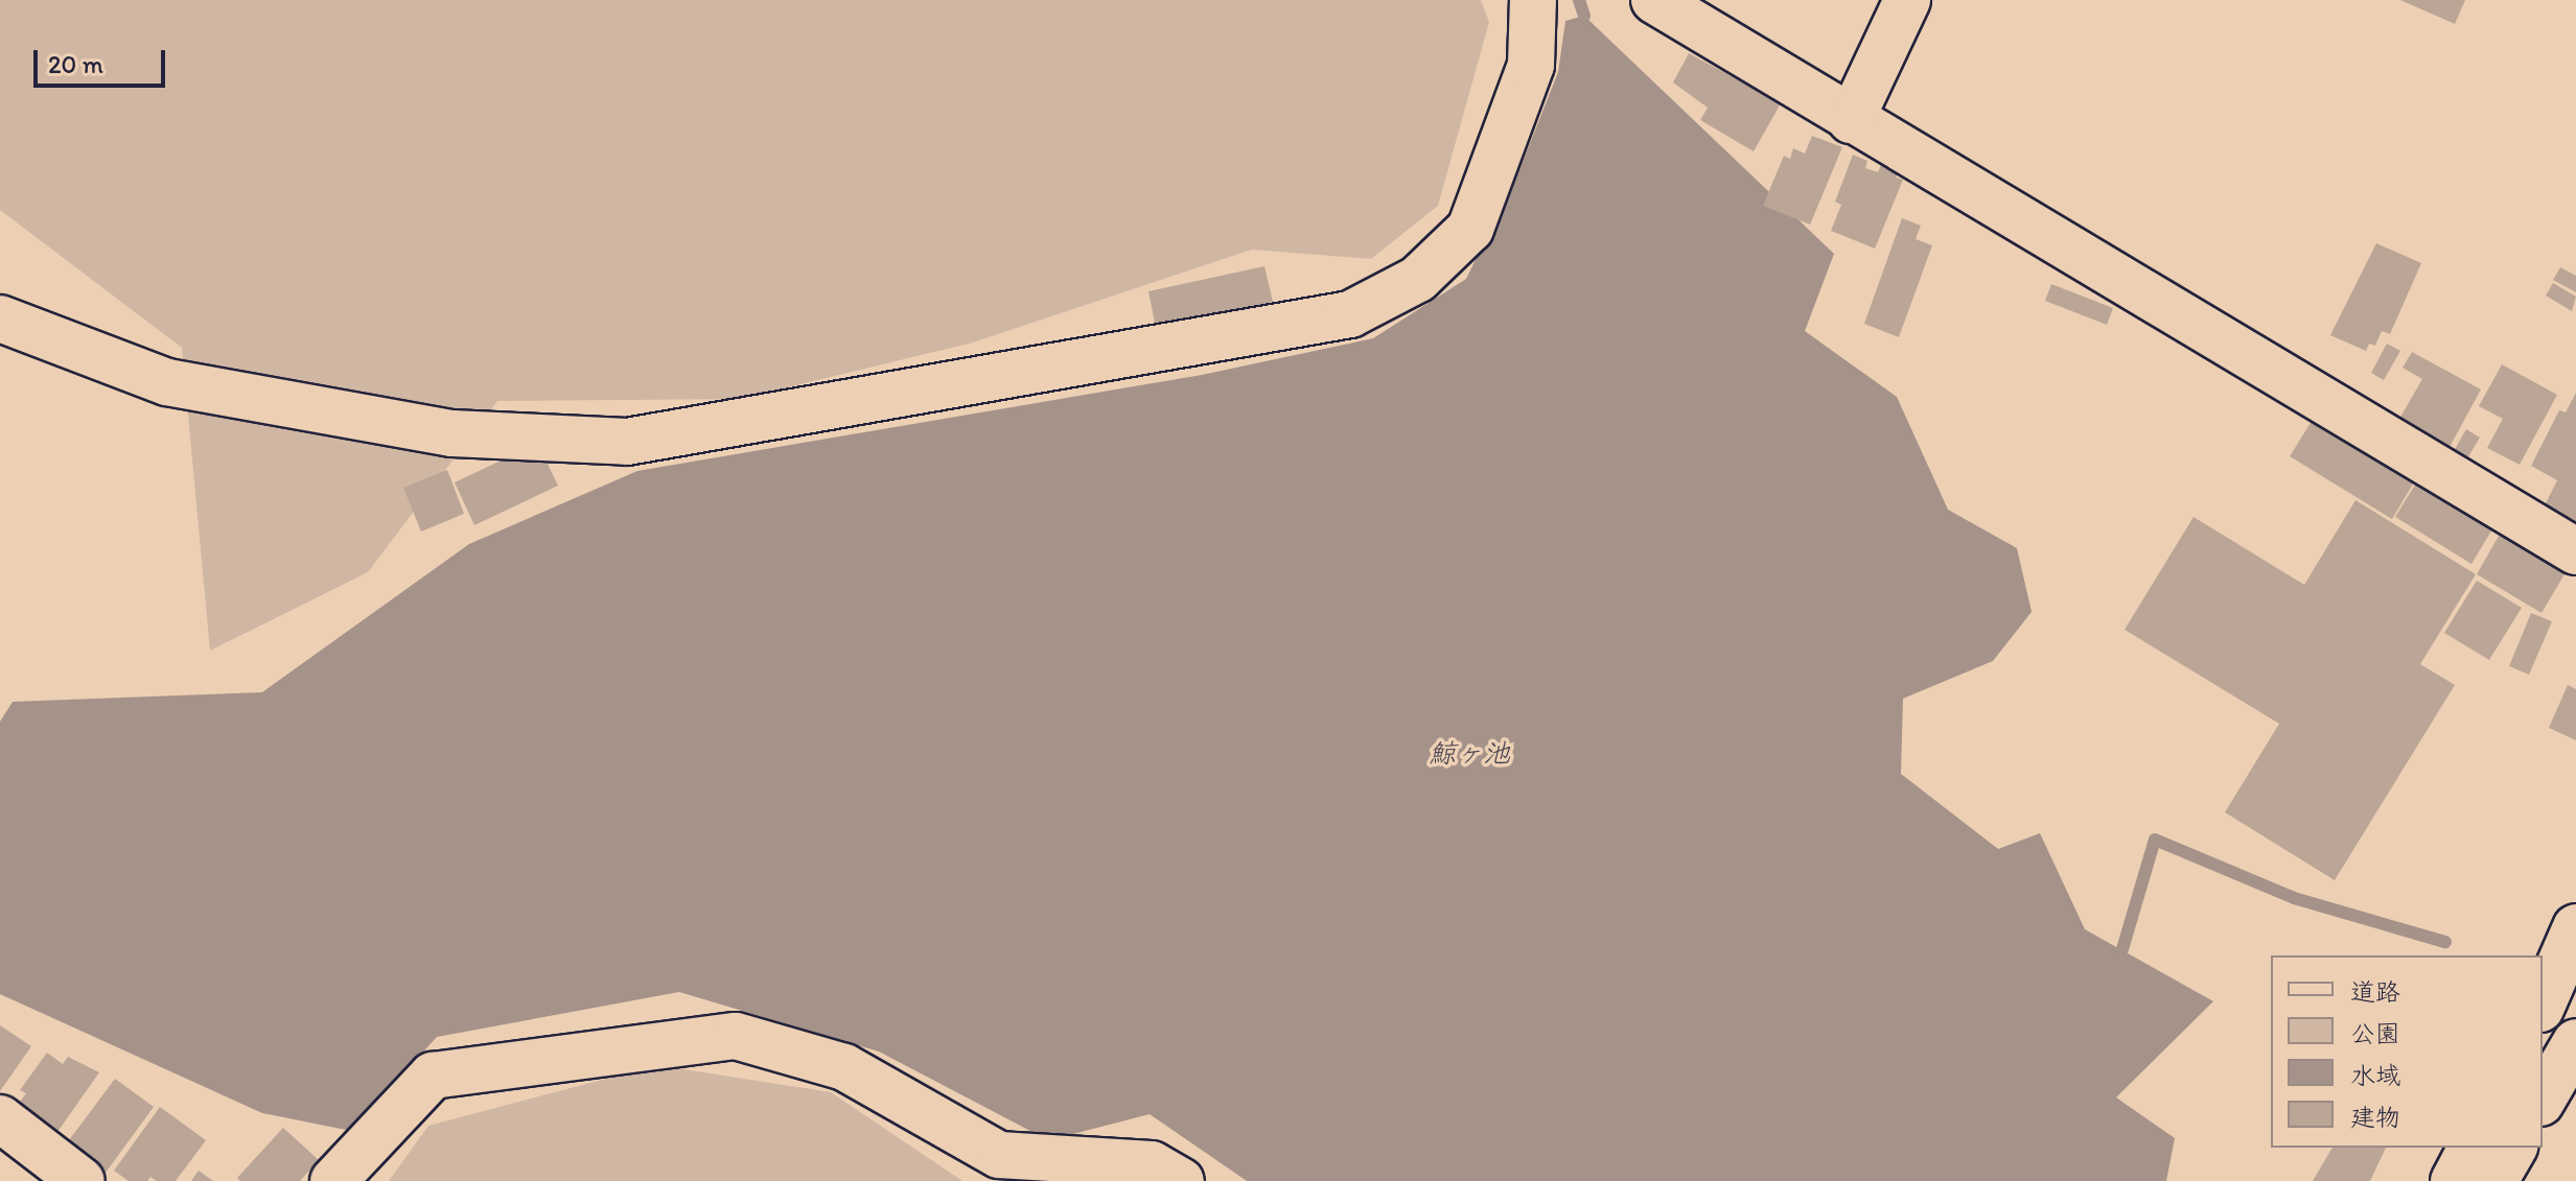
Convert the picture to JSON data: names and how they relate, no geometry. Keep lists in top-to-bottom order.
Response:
{
  "water": ["鯨ヶ池"],
  "legend": [
    "道路",
    "公園",
    "水域",
    "建物"
  ],
  "scale_bar": "20 m"
}
